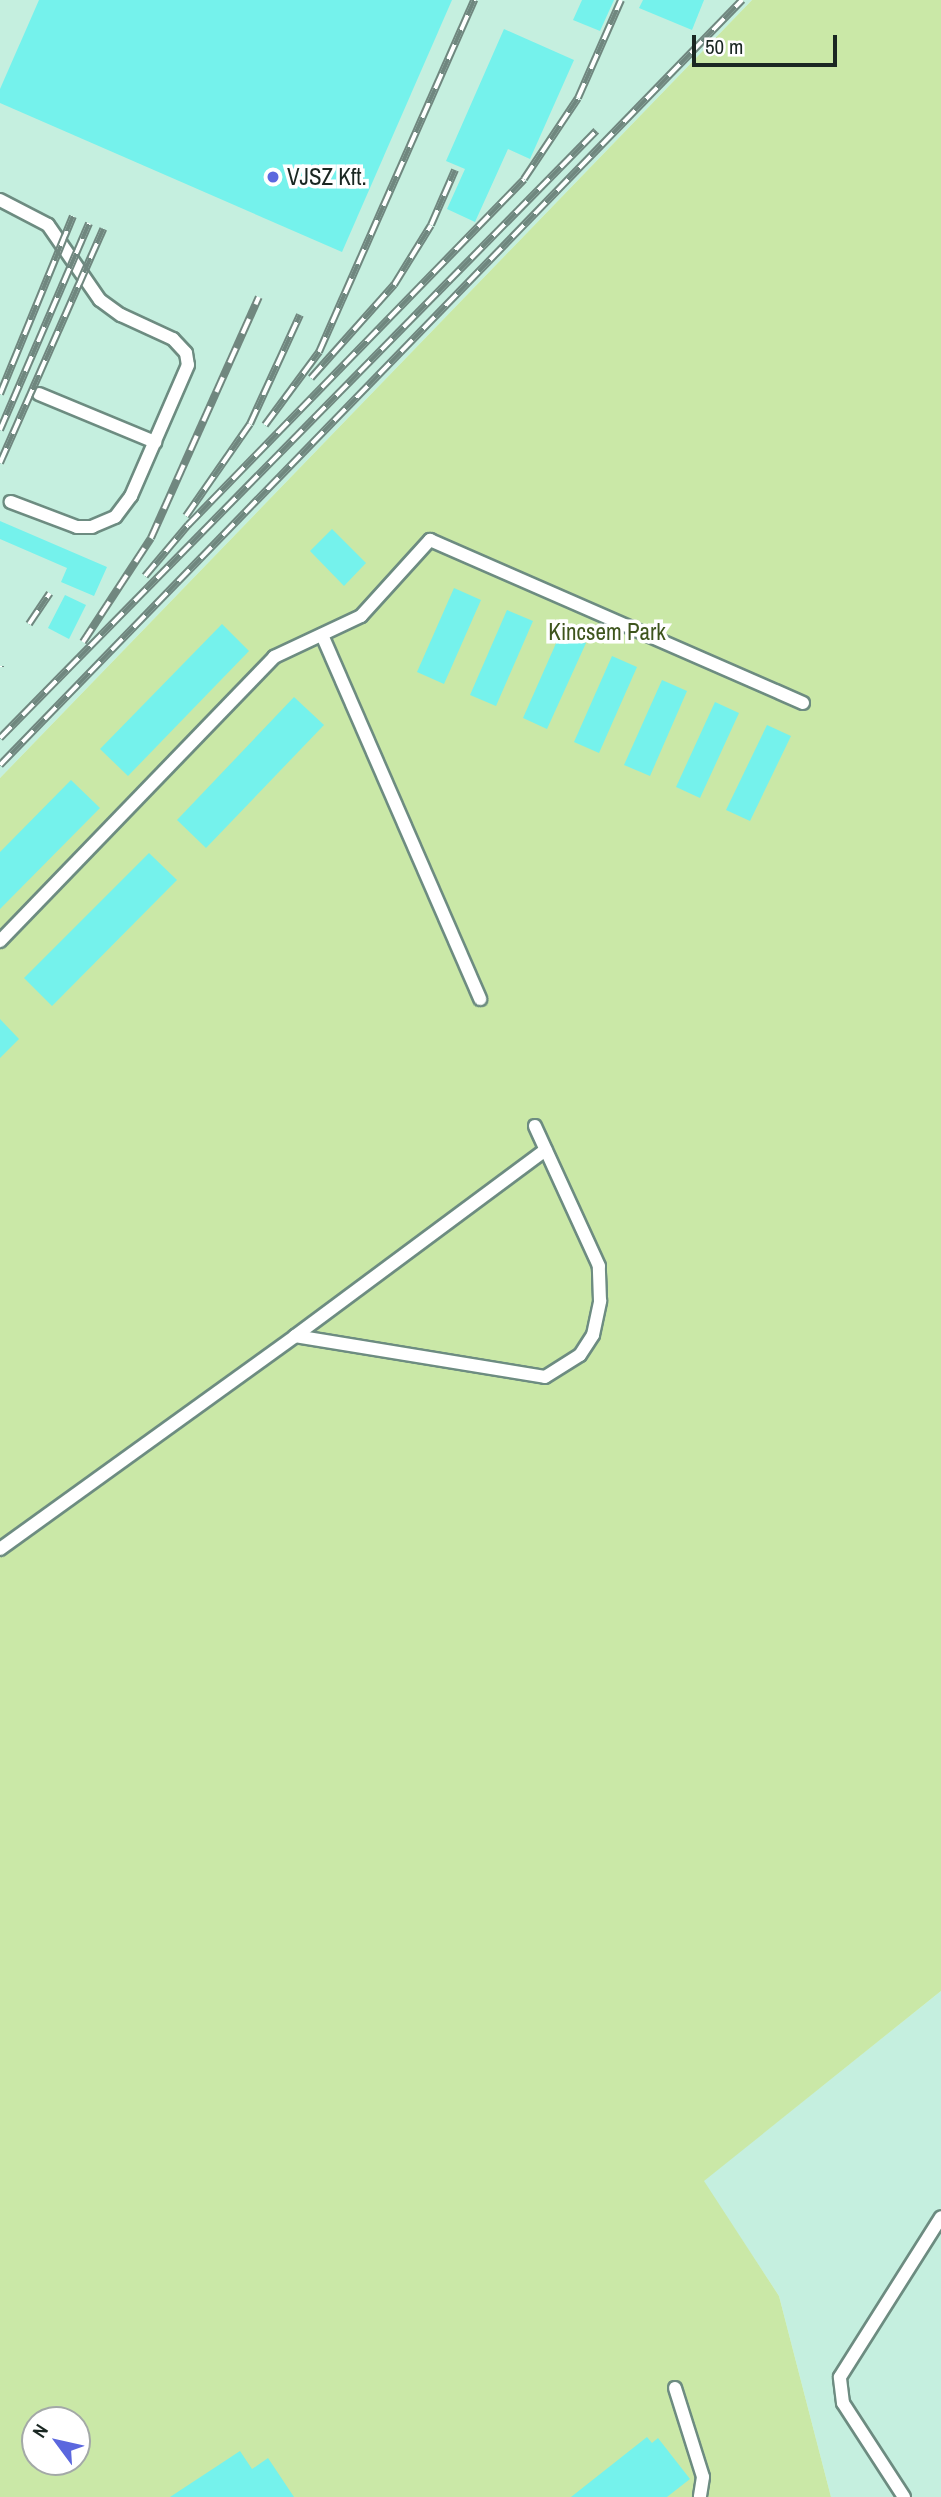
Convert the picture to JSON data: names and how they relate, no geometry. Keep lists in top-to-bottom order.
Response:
{
  "parks": ["Kincsem Park"],
  "places": ["VJSZ Kft."],
  "scale_bar": "50 m",
  "north": "top left"
}
